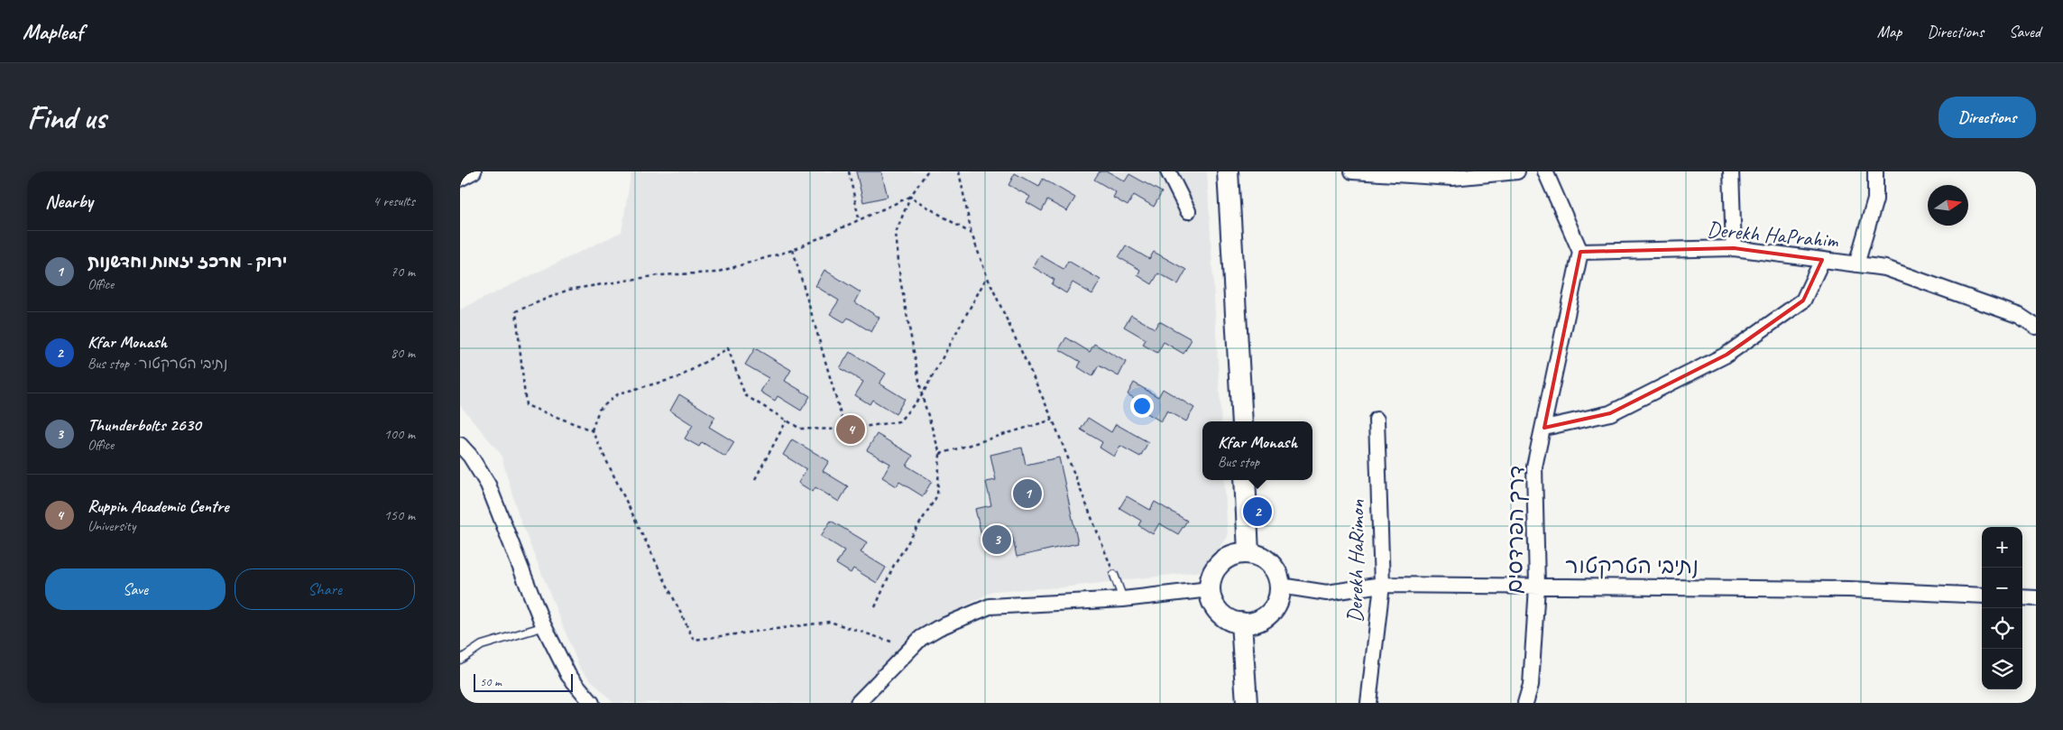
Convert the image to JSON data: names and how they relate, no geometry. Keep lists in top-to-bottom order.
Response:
{
  "streets": {
    "street": [
      "Derekh HaPrahim",
      "דרך הפרדסים",
      "Derekh HaRimon",
      "נתיבי הטרקטור"
    ]
  },
  "crossings": [
    ["Derekh HaPrahim", "דרך הפרדסים"],
    ["דרך הפרדסים", "נתיבי הטרקטור"],
    ["Derekh HaRimon", "נתיבי הטרקטור"]
  ],
  "scale_bar": "50 m",
  "north": "right",
  "page": {
    "header": "Mapleaf",
    "nav": ["Map", "Directions", "Saved"],
    "buttons": [
      "Directions",
      ["Save", "Share"]
    ],
    "title": "Find us",
    "heading": ["Nearby", "4 results"],
    "list": [
      {
        "mark": "1",
        "name": "ירוק - מרכז יזמות וחדשנות",
        "note": "Office",
        "value": "70 m"
      },
      {
        "mark": "2",
        "name": "Kfar Monash",
        "note": "Bus stop · נתיבי הטרקטור",
        "value": "80 m"
      },
      {
        "mark": "3",
        "name": "Thunderbolts 2630",
        "note": "Office",
        "value": "100 m"
      },
      {
        "mark": "4",
        "name": "Ruppin Academic Centre",
        "note": "University",
        "value": "150 m"
      }
    ],
    "pins": [
      "4",
      "1",
      "2",
      "3"
    ],
    "popup": ["Kfar Monash", "Bus stop"],
    "map_buttons": ["+", "−"],
    "scale": "50 m"
  }
}
